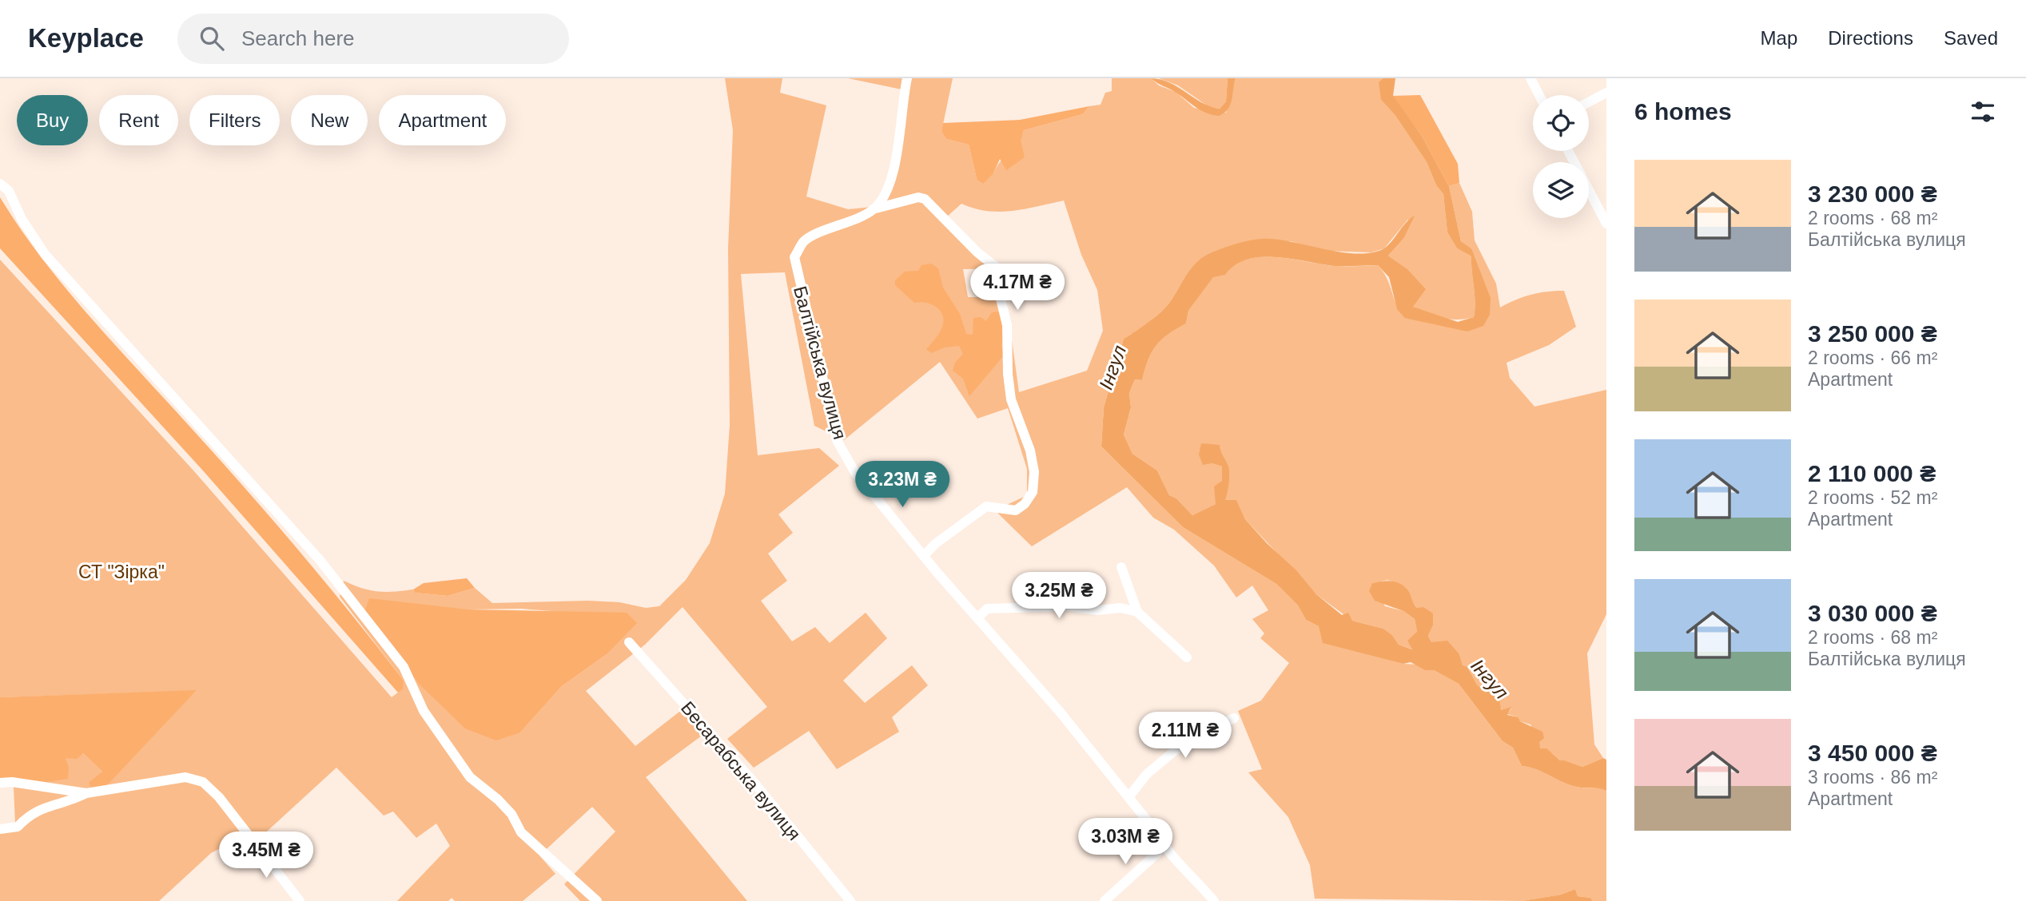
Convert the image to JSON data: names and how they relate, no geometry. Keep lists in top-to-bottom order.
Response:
{
  "streets": {
    "street": ["Балтійська вулиця", "Бесарабська вулиця"]
  },
  "water": ["Інгул"],
  "parks": ["СТ \"Зірка\""],
  "page": {
    "header": "Keyplace",
    "search": "Search here",
    "nav": ["Map", "Directions", "Saved"],
    "heading": "6 homes",
    "chip": [
      "Buy",
      "Rent",
      "Filters",
      "New",
      "Apartment"
    ],
    "list": [
      {
        "name": "3 230 000 ₴",
        "note": "2 rooms · 68 m² · Балтійська вулиця"
      },
      {
        "name": "3 250 000 ₴",
        "note": "2 rooms · 66 m² · Apartment"
      },
      {
        "name": "2 110 000 ₴",
        "note": "2 rooms · 52 m² · Apartment"
      },
      {
        "name": "3 030 000 ₴",
        "note": "2 rooms · 68 m² · Балтійська вулиця"
      },
      {
        "name": "3 450 000 ₴",
        "note": "3 rooms · 86 m² · Apartment"
      }
    ],
    "price": [
      "4.17M ₴",
      "3.23M ₴",
      "3.25M ₴",
      "2.11M ₴",
      "3.03M ₴",
      "3.45M ₴"
    ]
  }
}
